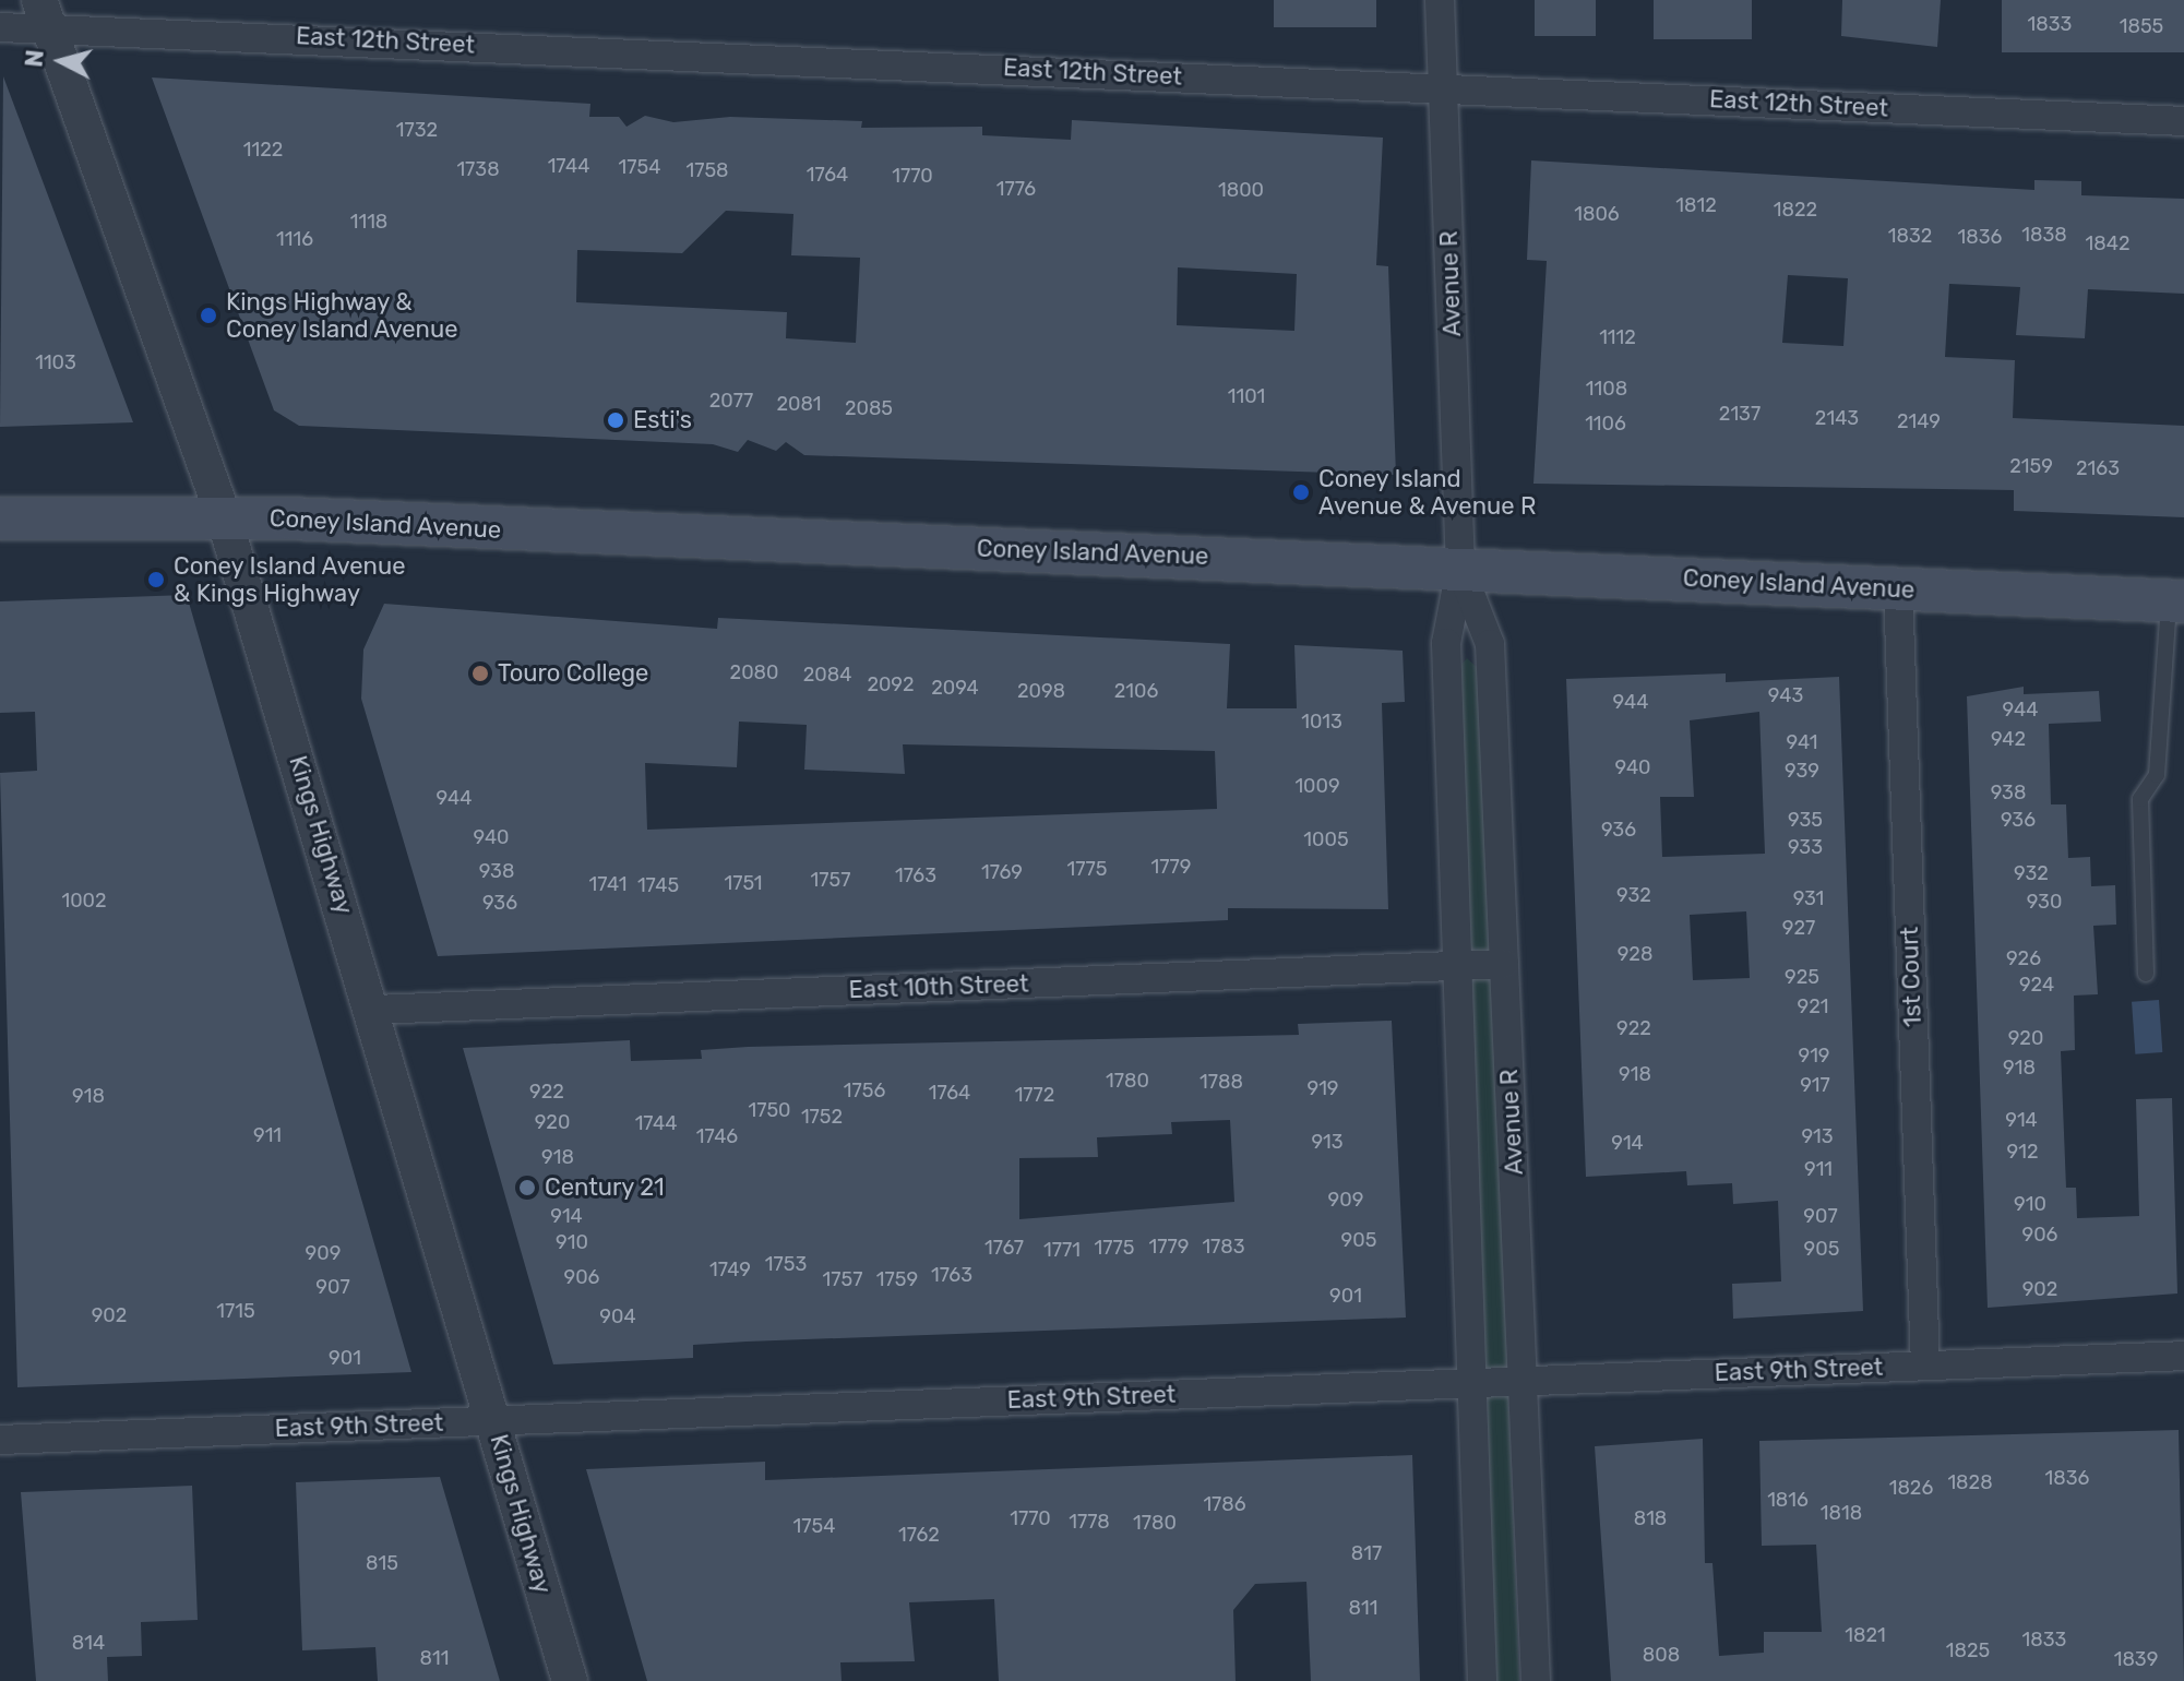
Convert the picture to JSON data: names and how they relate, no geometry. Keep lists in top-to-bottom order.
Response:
{
  "streets": {
    "main road": ["Coney Island Avenue"],
    "street": [
      "East 12th Street",
      "Avenue R",
      "Kings Highway",
      "1st Court",
      "East 10th Street",
      "East 9th Street"
    ]
  },
  "crossings": [
    ["East 12th Street", "Avenue R"],
    ["East 12th Street", "Kings Highway"],
    ["Avenue R", "Coney Island Avenue"],
    ["Avenue R", "East 10th Street"],
    ["Avenue R", "East 9th Street"],
    ["Coney Island Avenue", "Kings Highway"],
    ["Coney Island Avenue", "1st Court"],
    ["Kings Highway", "East 10th Street"],
    ["Kings Highway", "East 9th Street"],
    ["1st Court", "East 9th Street"]
  ],
  "places": [
    "Kings Highway & Coney Island Avenue",
    "Esti's",
    "Coney Island Avenue & Avenue R",
    "Coney Island Avenue & Kings Highway",
    "Touro College",
    "Century 21"
  ],
  "house_numbers": [
    "1833",
    "1855",
    "1732",
    "1122",
    "1744",
    "1754",
    "1738",
    "1758",
    "1764",
    "1770",
    "1776",
    "1800",
    "1812",
    "1822",
    "1806",
    "1118",
    "1838",
    "1832",
    "1836",
    "1116",
    "1842",
    "1112",
    "1103",
    "1108",
    "1101",
    "2077",
    "2081",
    "2085",
    "2137",
    "2143",
    "2149",
    "1106",
    "2159",
    "2163",
    "2080",
    "2084",
    "2092",
    "2094",
    "2098",
    "2106",
    "943",
    "944",
    "944",
    "1013",
    "942",
    "941",
    "940",
    "939",
    "1009",
    "938",
    "944",
    "935",
    "936",
    "936",
    "940",
    "1005",
    "933",
    "1779",
    "1775",
    "938",
    "1769",
    "932",
    "1763",
    "1757",
    "1751",
    "1741",
    "1745",
    "932",
    "931",
    "1002",
    "930",
    "936",
    "927",
    "928",
    "926",
    "925",
    "924",
    "921",
    "922",
    "920",
    "919",
    "918",
    "918",
    "1780",
    "1788",
    "917",
    "919",
    "1756",
    "922",
    "1764",
    "1772",
    "918",
    "1750",
    "1752",
    "914",
    "920",
    "1744",
    "911",
    "1746",
    "913",
    "913",
    "914",
    "912",
    "918",
    "911",
    "909",
    "910",
    "914",
    "907",
    "906",
    "905",
    "910",
    "1779",
    "1783",
    "1767",
    "1775",
    "905",
    "1771",
    "909",
    "1753",
    "1749",
    "1763",
    "906",
    "1757",
    "1759",
    "907",
    "902",
    "901",
    "1715",
    "902",
    "904",
    "901",
    "1836",
    "1828",
    "1826",
    "1816",
    "1786",
    "1818",
    "1770",
    "818",
    "1778",
    "1780",
    "1754",
    "1762",
    "817",
    "815",
    "811",
    "1821",
    "1833",
    "814",
    "1825",
    "808",
    "811",
    "1839"
  ],
  "north": "left"
}
